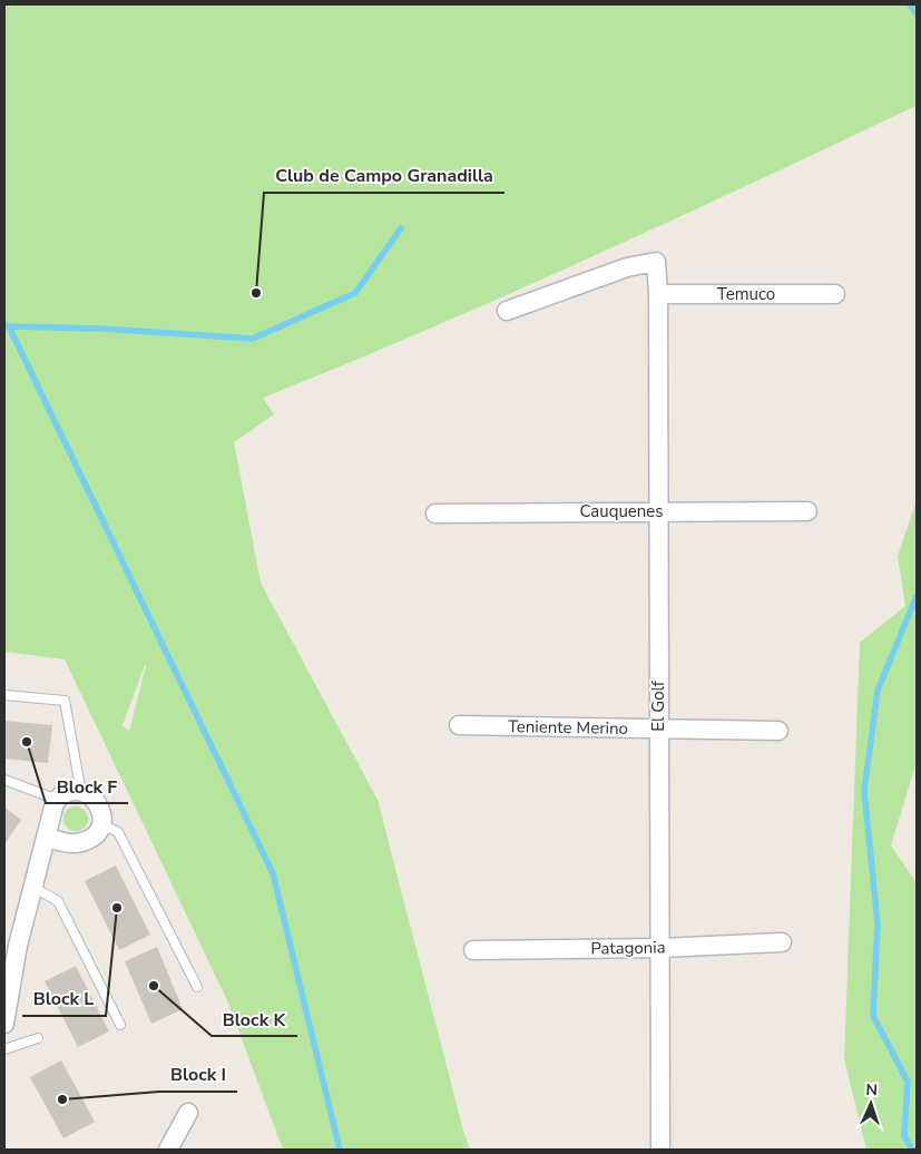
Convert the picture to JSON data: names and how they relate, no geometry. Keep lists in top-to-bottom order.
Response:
{
  "streets": {
    "street": [
      "Temuco",
      "Cauquenes",
      "El Golf",
      "Teniente Merino",
      "Patagonia"
    ]
  },
  "crossings": [
    ["Temuco", "El Golf"],
    ["Cauquenes", "El Golf"],
    ["El Golf", "Teniente Merino"],
    ["El Golf", "Patagonia"]
  ],
  "places": [
    "Club de Campo Granadilla",
    "Block F",
    "Block L",
    "Block K",
    "Block I"
  ],
  "north": "top"
}
